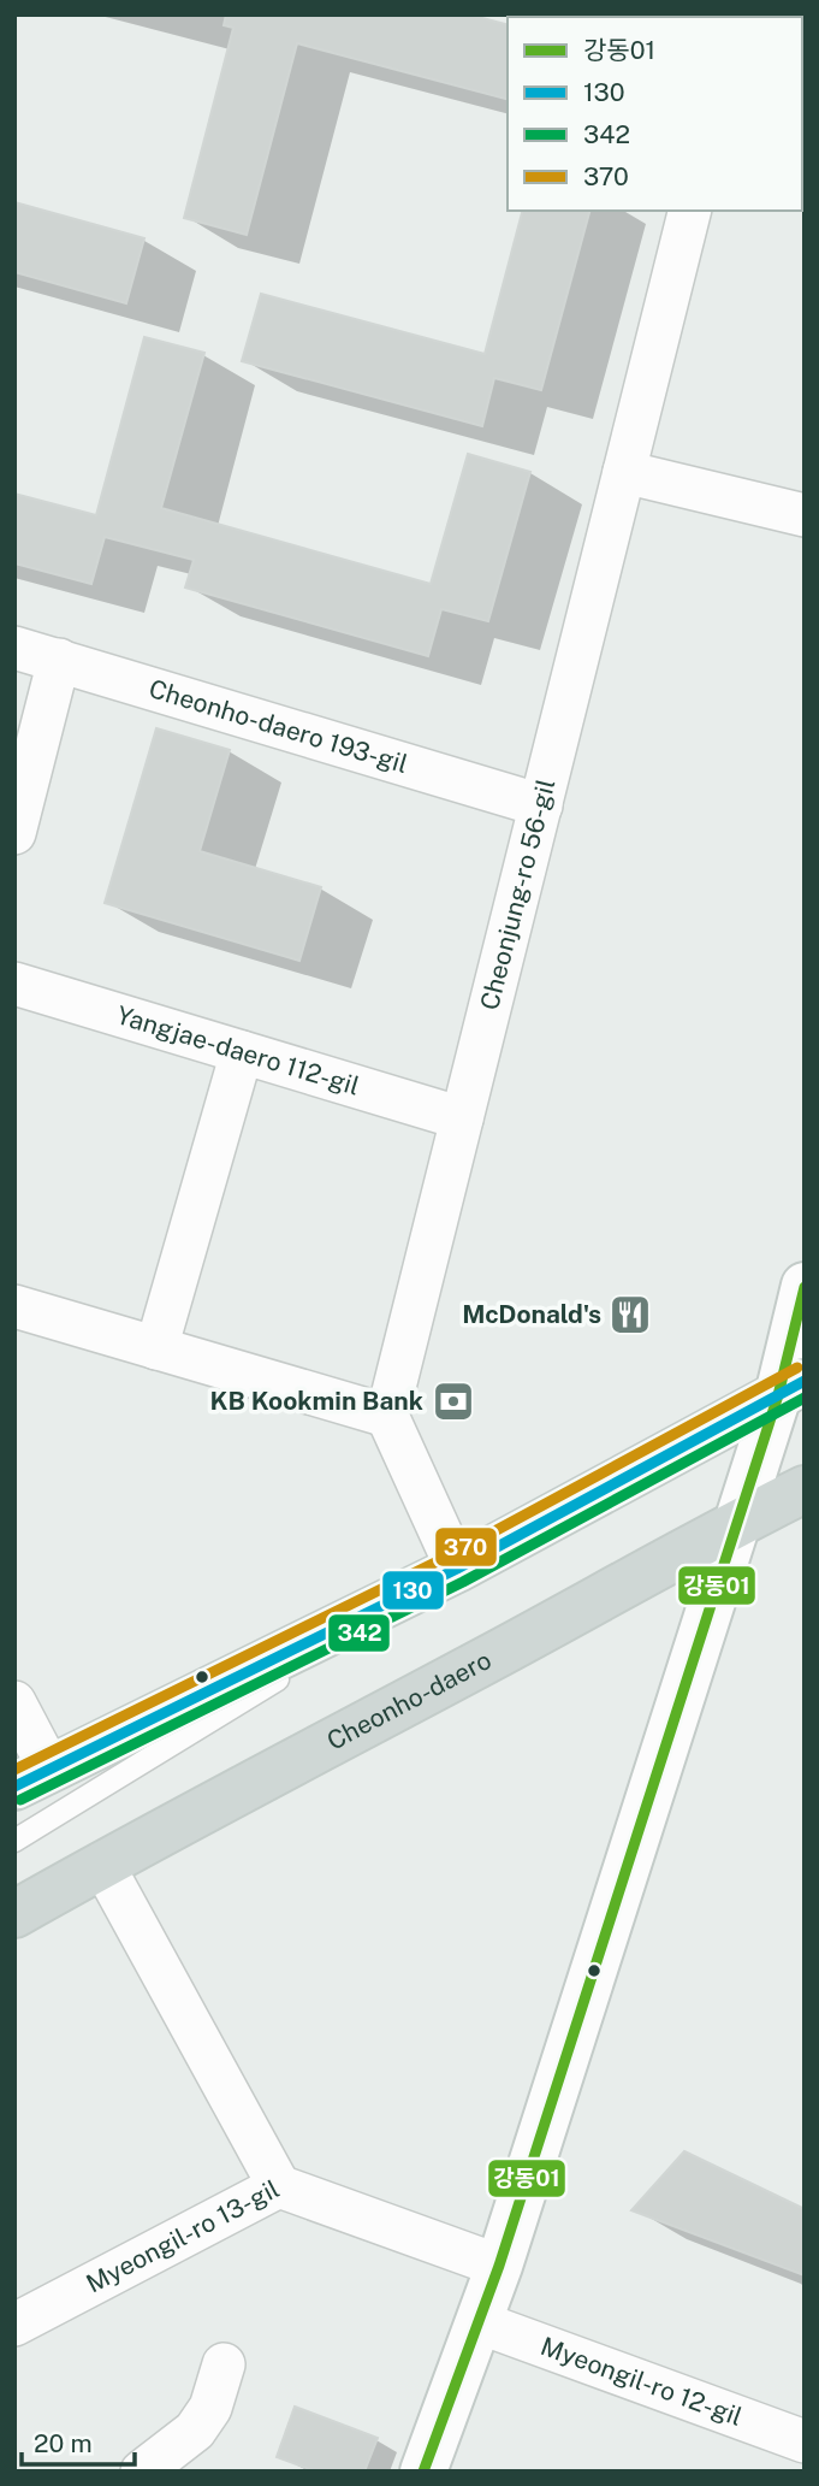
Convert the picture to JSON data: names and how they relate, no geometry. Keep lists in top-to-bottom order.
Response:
{
  "streets": {
    "main road": ["Cheonho-daero"],
    "street": [
      "Cheonho-daero 193-gil",
      "Cheonjung-ro 56-gil",
      "Yangjae-daero 112-gil",
      "Myeongil-ro 13-gil",
      "Myeongil-ro 12-gil"
    ]
  },
  "crossings": [
    ["Cheonho-daero 193-gil", "Cheonjung-ro 56-gil"],
    ["Cheonjung-ro 56-gil", "Yangjae-daero 112-gil"]
  ],
  "places": {
    "restaurant": ["McDonald's"],
    "bank": ["KB Kookmin Bank"]
  },
  "lines": [
    "transit line 강동01",
    "transit line 370",
    "transit line 130",
    "transit line 342"
  ],
  "legend": [
    "강동01",
    "130",
    "342",
    "370"
  ],
  "scale_bar": "20 m"
}
